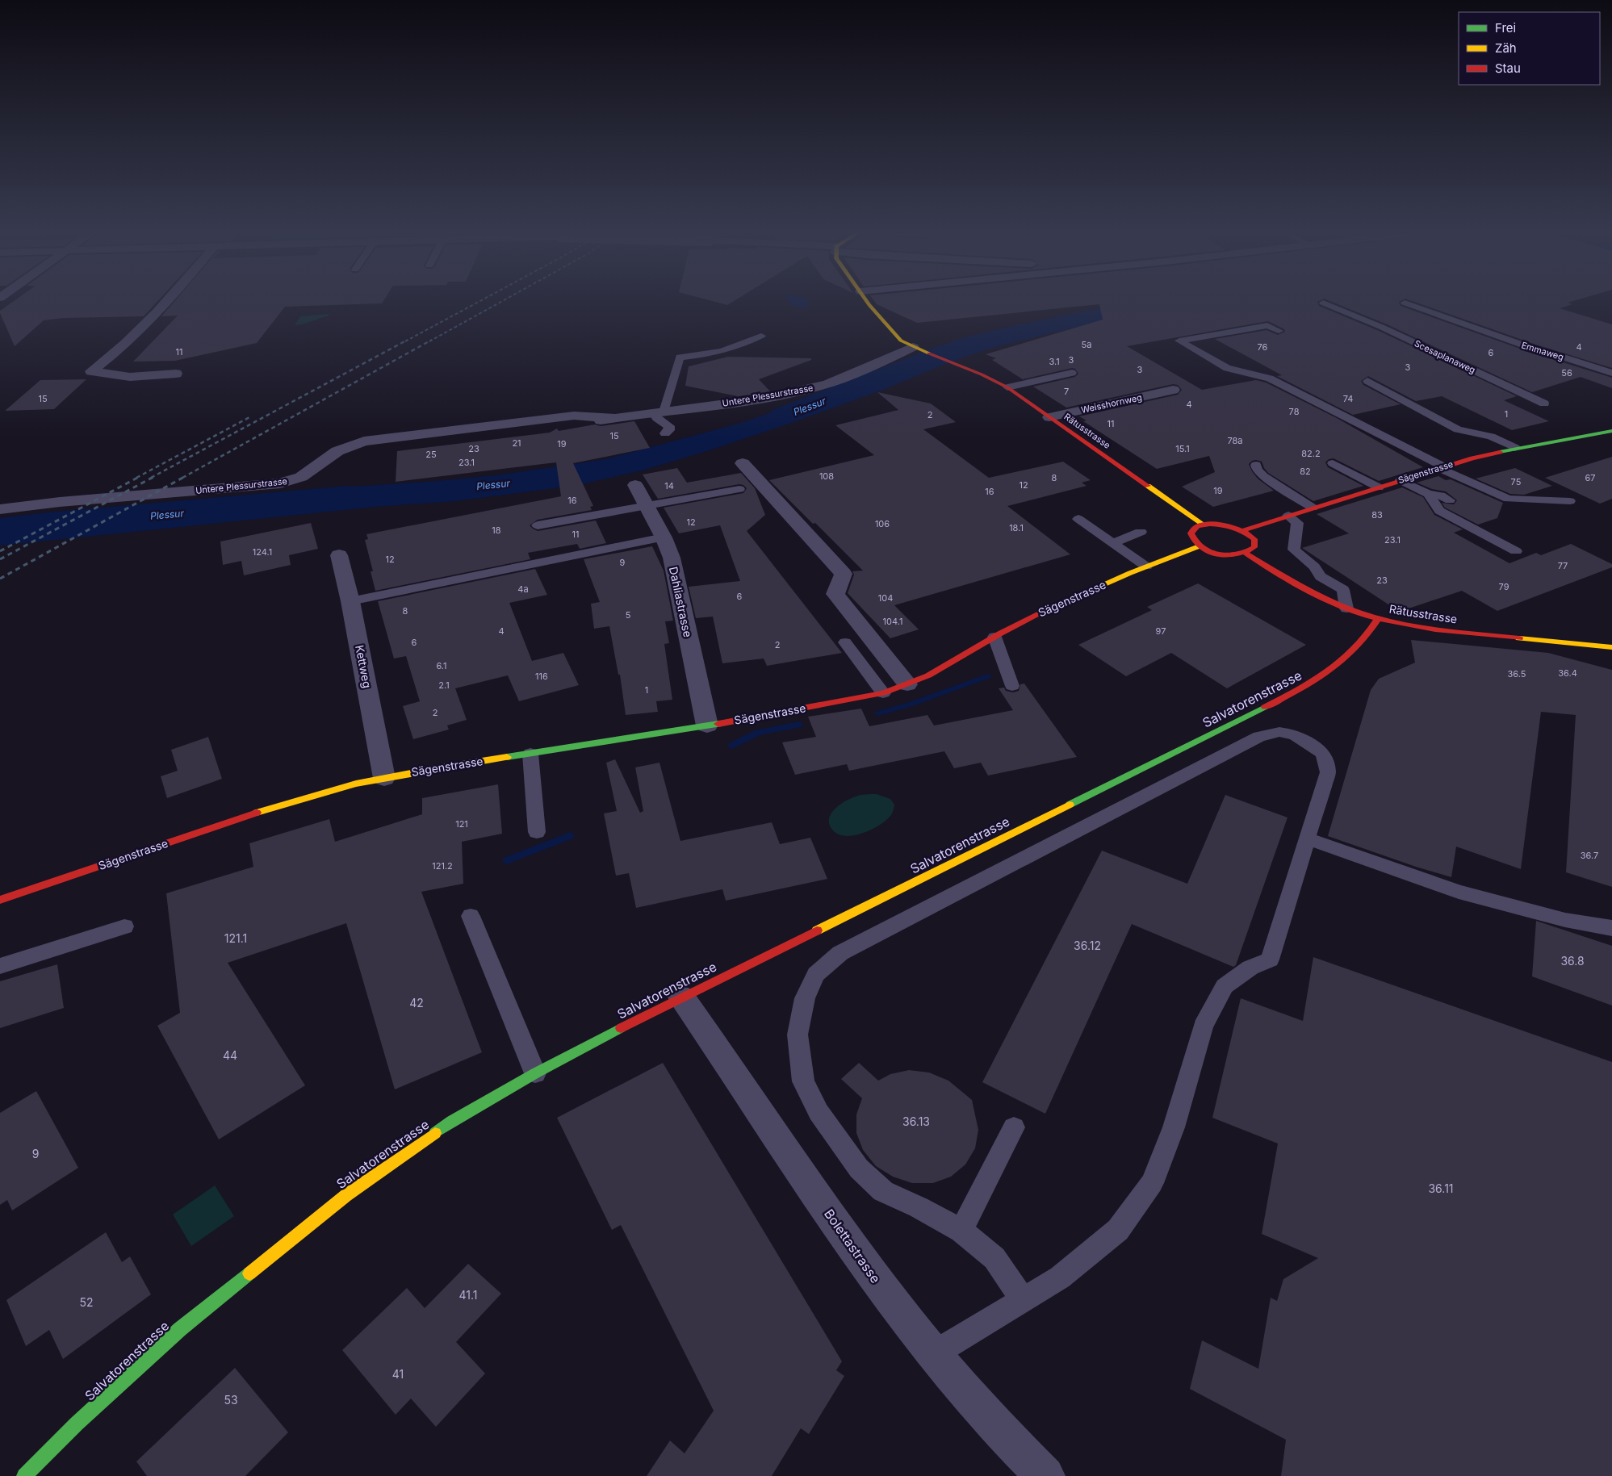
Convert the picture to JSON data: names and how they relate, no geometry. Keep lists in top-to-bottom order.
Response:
{
  "streets": {
    "street": [
      "Untere Plessurstrasse",
      "Weisshornweg",
      "Rätusstrasse",
      "Sägenstrasse",
      "Dahliastrasse",
      "Kettweg",
      "Salvatorenstrasse",
      "Bolettastrasse"
    ],
    "lane": ["Emmaweg", "Scesaplanaweg"]
  },
  "crossings": [
    ["Untere Plessurstrasse", "Rätusstrasse"],
    ["Weisshornweg", "Rätusstrasse"],
    ["Rätusstrasse", "Salvatorenstrasse"],
    ["Sägenstrasse", "Dahliastrasse"],
    ["Sägenstrasse", "Kettweg"],
    ["Salvatorenstrasse", "Bolettastrasse"]
  ],
  "water": ["Plessur"],
  "house_numbers": [
    "5a",
    "76",
    "4",
    "11",
    "6",
    "3",
    "3.1",
    "3",
    "3",
    "56",
    "7",
    "15",
    "74",
    "4",
    "78",
    "1",
    "2",
    "11",
    "15",
    "78a",
    "21",
    "19",
    "23",
    "15.1",
    "82.2",
    "25",
    "23.1",
    "82",
    "108",
    "8",
    "67",
    "75",
    "12",
    "14",
    "19",
    "16",
    "16",
    "83",
    "12",
    "106",
    "18.1",
    "18",
    "11",
    "23.1",
    "124.1",
    "12",
    "9",
    "77",
    "23",
    "79",
    "4a",
    "6",
    "104",
    "8",
    "5",
    "104.1",
    "4",
    "97",
    "6",
    "2",
    "6.1",
    "36.4",
    "36.5",
    "116",
    "2.1",
    "1",
    "2",
    "121",
    "36.7",
    "121.2",
    "121.1",
    "36.12",
    "36.8",
    "42",
    "44",
    "36.13",
    "9",
    "36.11",
    "41.1",
    "52",
    "41",
    "53"
  ],
  "legend": ["Frei", "Zäh", "Stau"]
}
